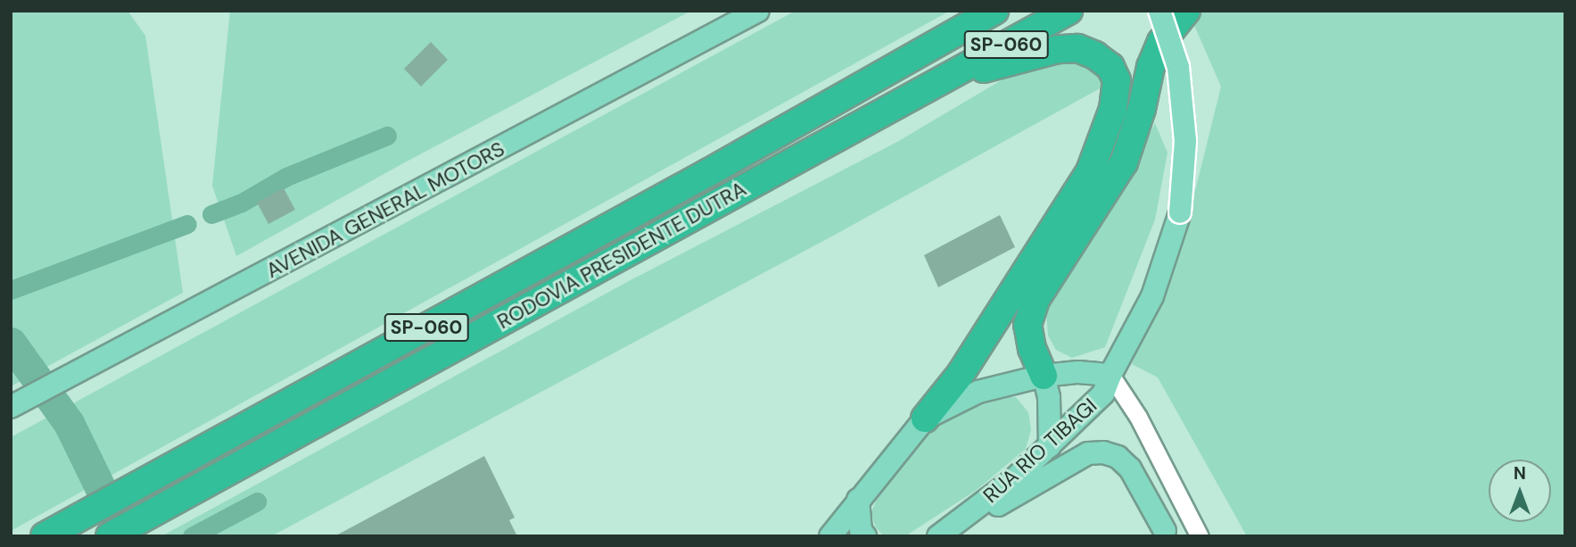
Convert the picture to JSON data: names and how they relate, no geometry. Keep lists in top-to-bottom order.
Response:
{
  "streets": {
    "highway": ["SP-060", "RODOVIA PRESIDENTE DUTRA"],
    "main road": ["AVENIDA GENERAL MOTORS", "RUA RIO TIBAGI"]
  },
  "north": "top"
}
